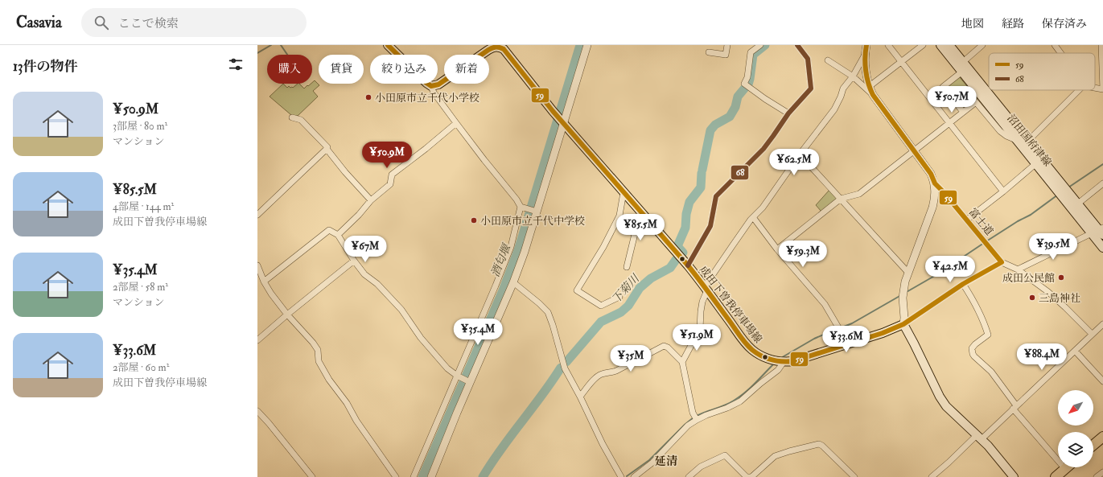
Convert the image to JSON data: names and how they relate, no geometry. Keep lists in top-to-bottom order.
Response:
{
  "streets": {
    "main road": ["沼田国府津線", "成田下曽我停車場線"],
    "street": ["富士道"]
  },
  "districts": ["延清"],
  "water": ["酒匂堰", "下菊川"],
  "places": [
    "小田原市立千代小学校",
    "小田原市立千代中学校",
    "成田公民館",
    "三島神社"
  ],
  "lines": ["transit line 59", "transit line 68"],
  "legend": ["59", "68"],
  "north": "bottom left",
  "page": {
    "header": "Casavia",
    "search": "ここで検索",
    "nav": ["地図", "経路", "保存済み"],
    "heading": "13件の物件",
    "chip": [
      "購入",
      "賃貸",
      "絞り込み",
      "新着"
    ],
    "list": [
      {
        "name": "¥50.9M",
        "note": "3部屋 · 80 m² · マンション"
      },
      {
        "name": "¥85.5M",
        "note": "4部屋 · 144 m² · 成田下曽我停車場線"
      },
      {
        "name": "¥35.4M",
        "note": "2部屋 · 58 m² · マンション"
      },
      {
        "name": "¥33.6M",
        "note": "2部屋 · 60 m² · 成田下曽我停車場線"
      }
    ],
    "price": [
      "¥50.7M",
      "¥50.9M",
      "¥62.5M",
      "¥85.5M",
      "¥39.5M",
      "¥67M",
      "¥59.3M",
      "¥42.5M",
      "¥35.4M",
      "¥51.9M",
      "¥33.6M",
      "¥88.4M",
      "¥35M"
    ]
  }
}
